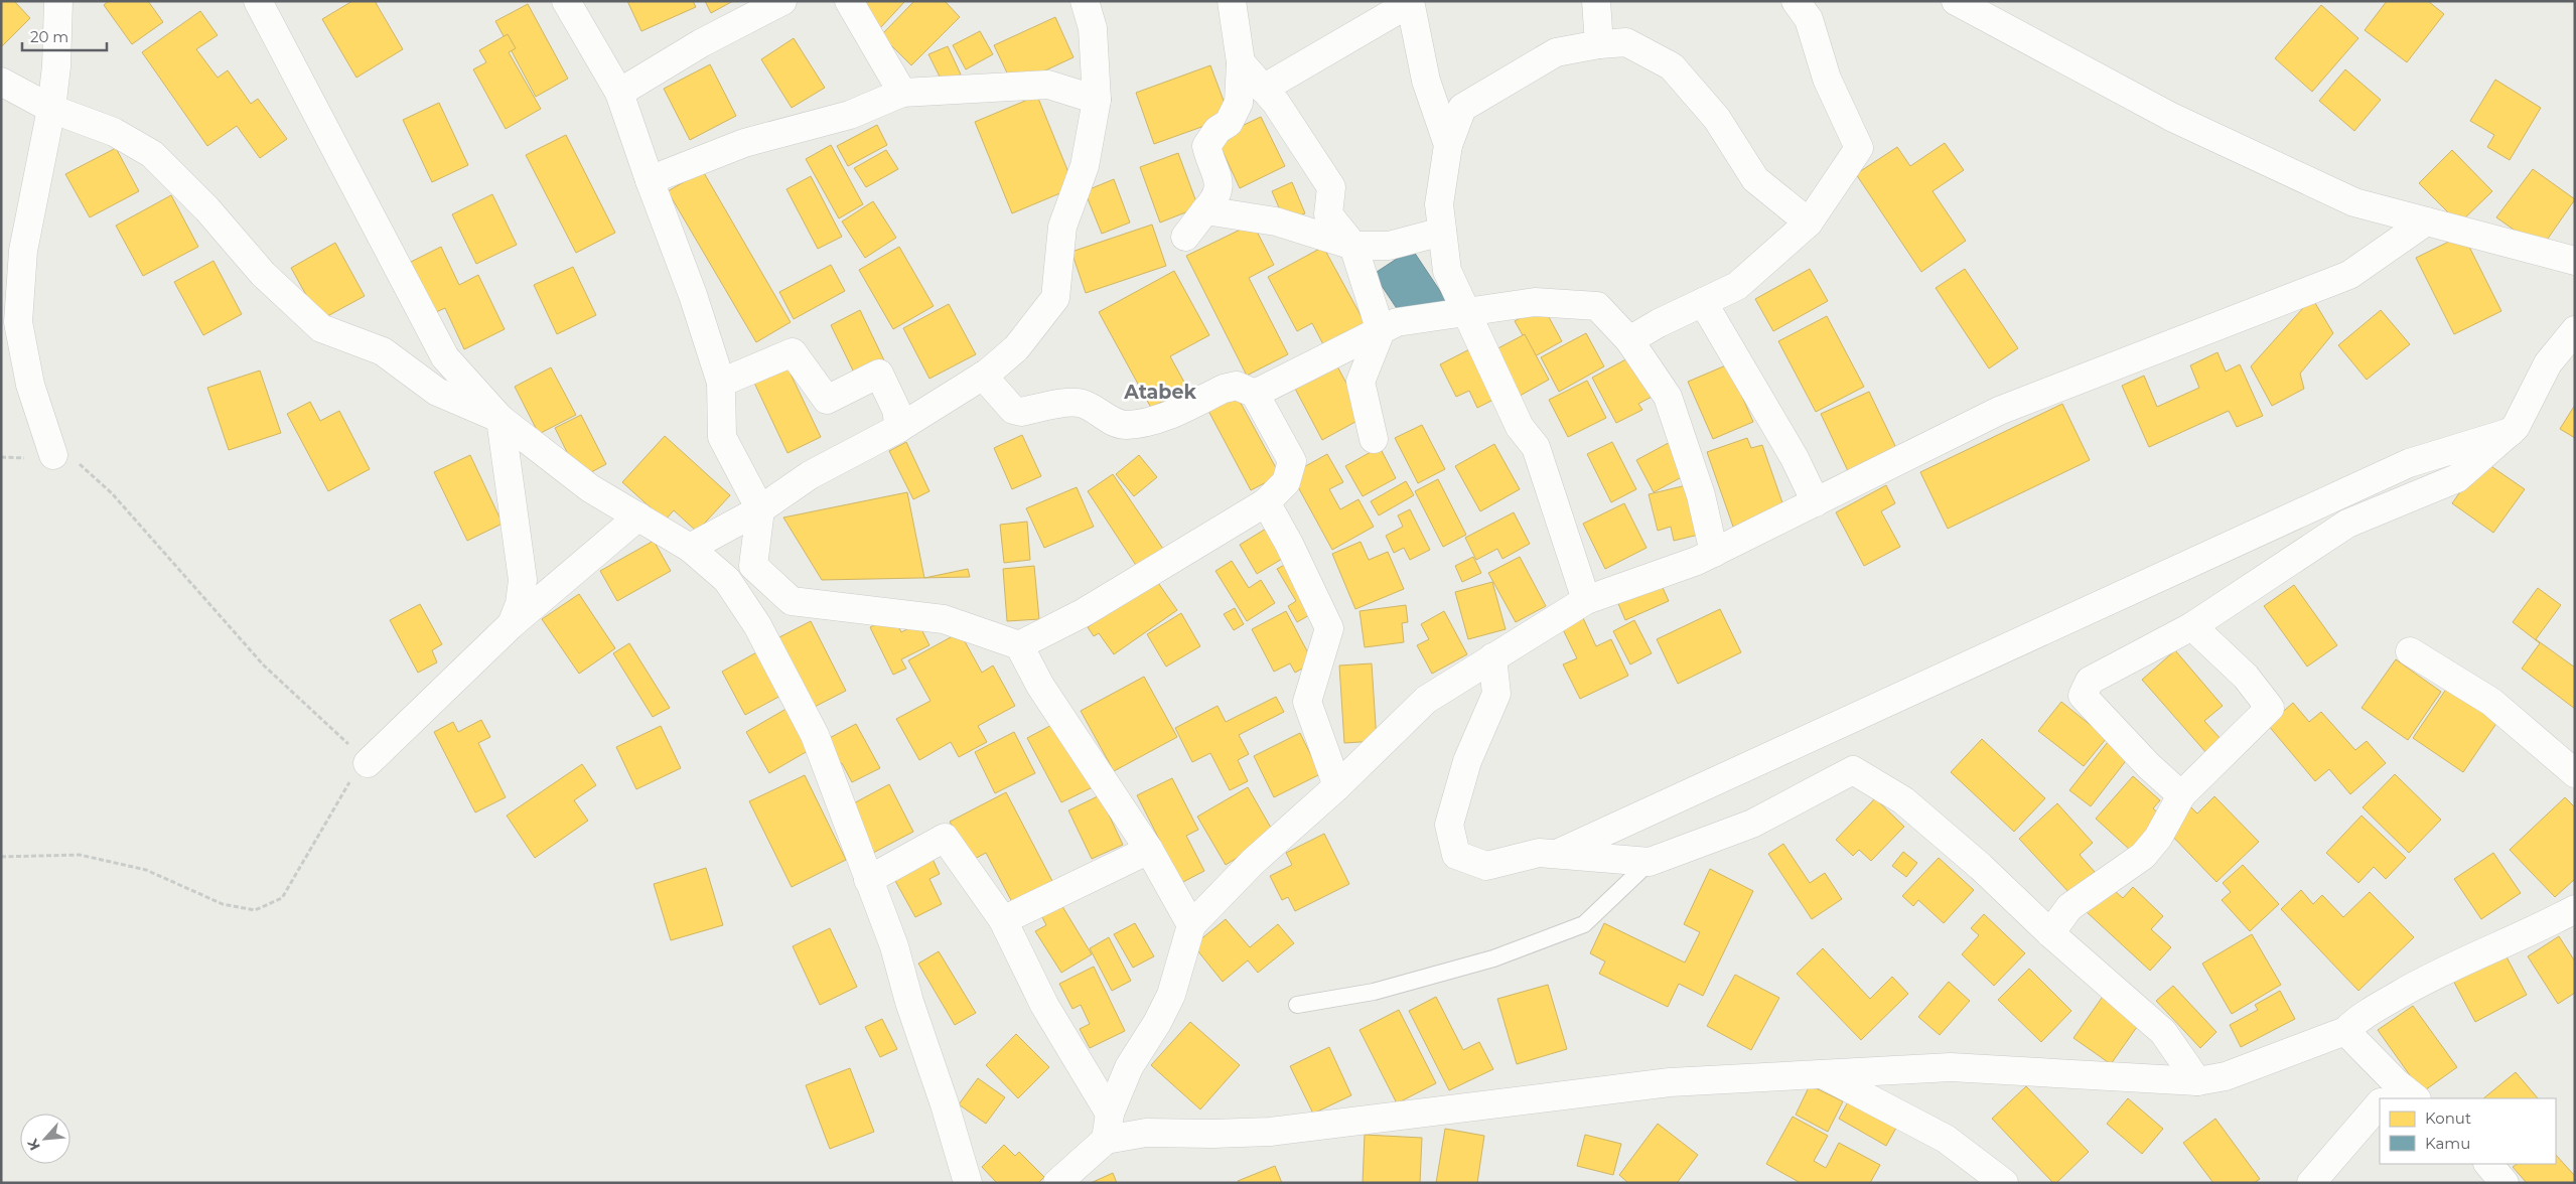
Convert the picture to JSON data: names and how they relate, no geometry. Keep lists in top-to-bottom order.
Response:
{
  "districts": ["Atabek"],
  "legend": ["Konut", "Kamu"],
  "scale_bar": "20 m",
  "north": "bottom left"
}
